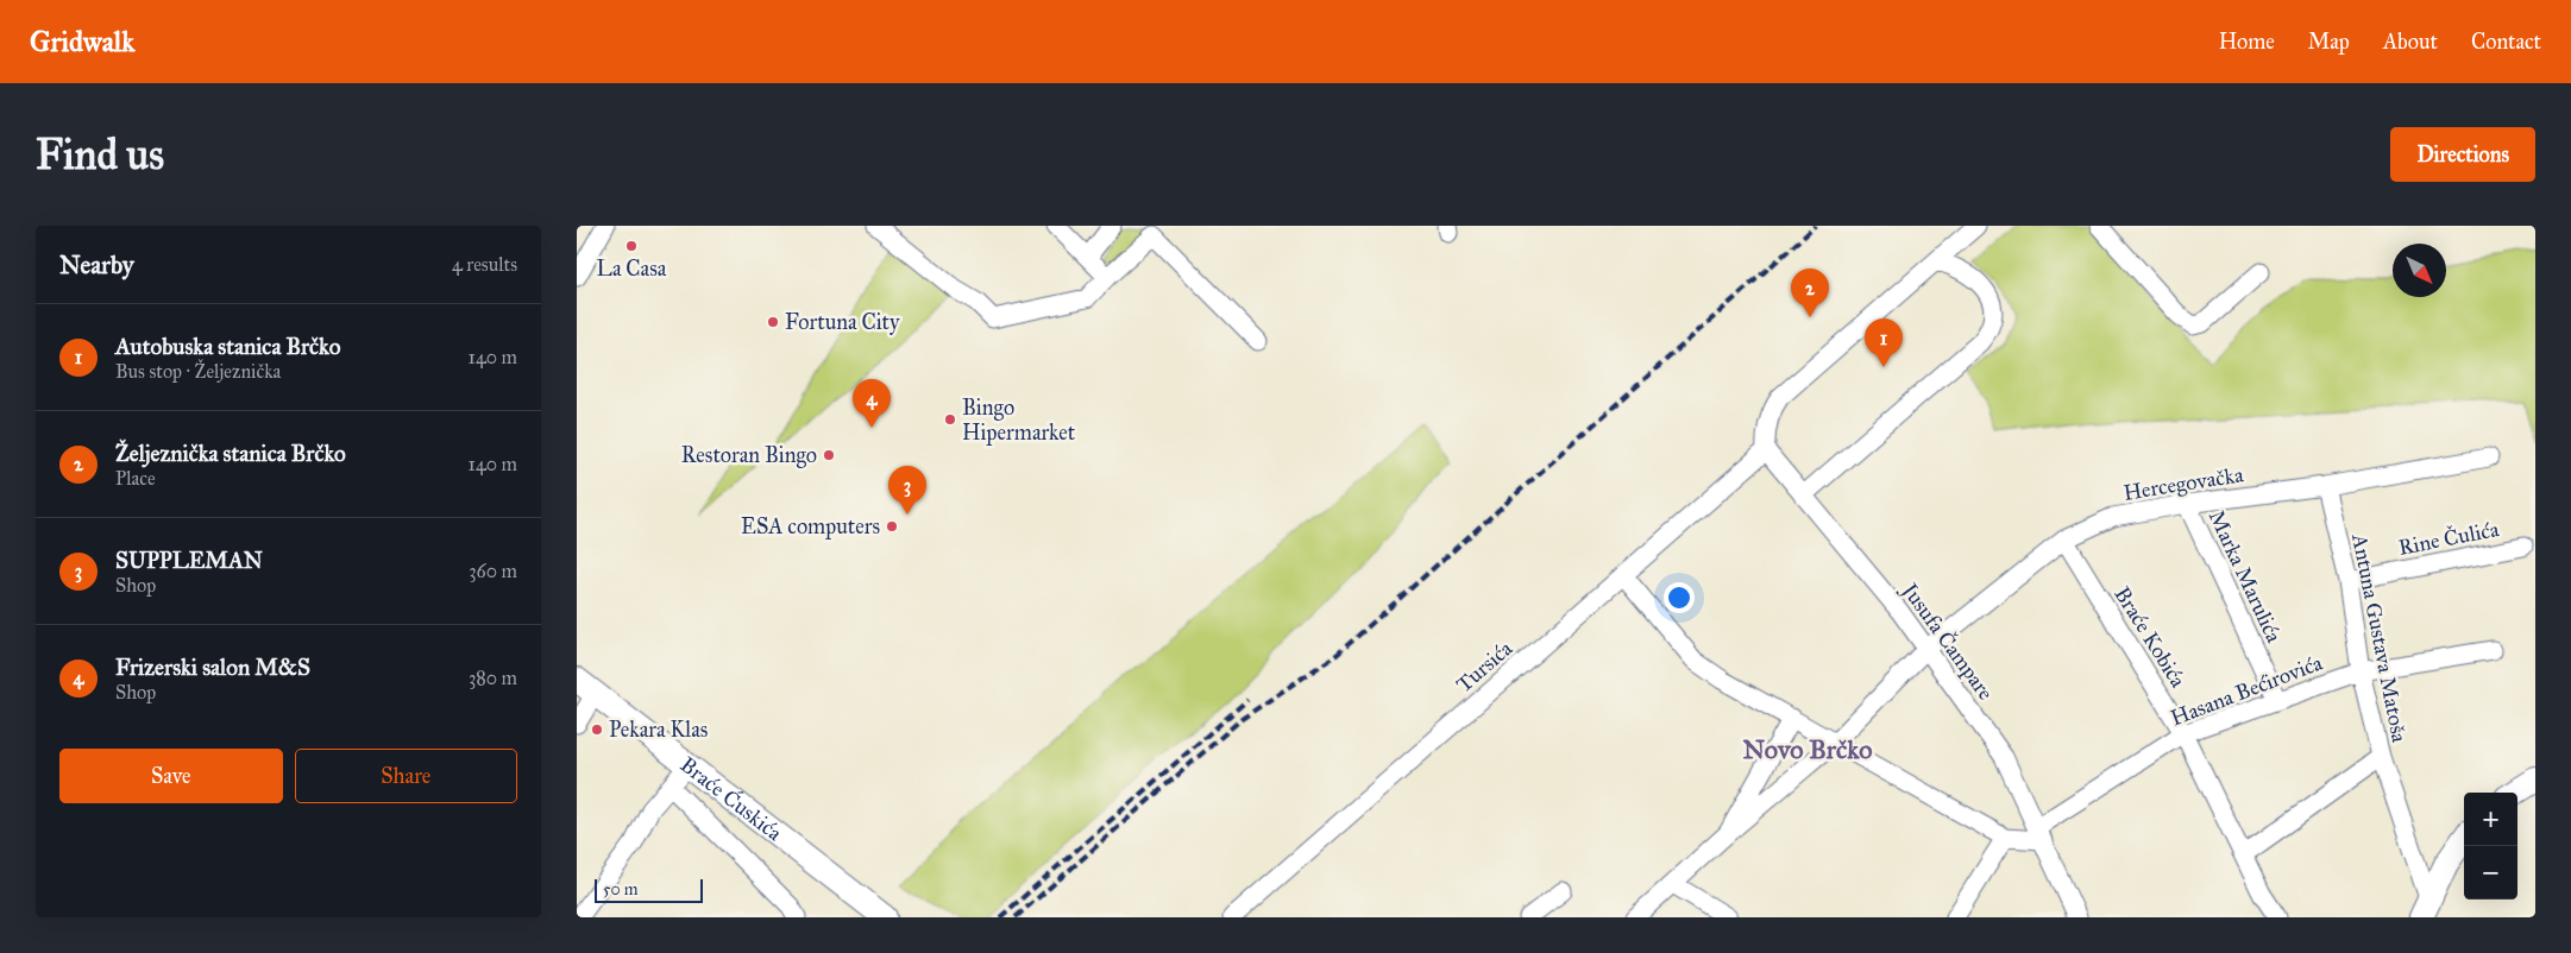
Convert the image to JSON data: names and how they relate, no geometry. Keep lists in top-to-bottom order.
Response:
{
  "streets": {
    "main road": ["Braće Ćuskića"],
    "street": [
      "Hercegovačka",
      "Rine Čulića",
      "Marka Marulića",
      "Braće Kobića",
      "Antuna Gustava Matoša",
      "Jusufa Čampare",
      "Tursića",
      "Hasana Bećirovića"
    ]
  },
  "crossings": [
    ["Hercegovačka", "Marka Marulića"],
    ["Hercegovačka", "Braće Kobića"],
    ["Hercegovačka", "Antuna Gustava Matoša"],
    ["Hercegovačka", "Jusufa Čampare"],
    ["Rine Čulića", "Antuna Gustava Matoša"],
    ["Marka Marulića", "Hasana Bećirovića"],
    ["Braće Kobića", "Hasana Bećirovića"],
    ["Antuna Gustava Matoša", "Hasana Bećirovića"],
    ["Jusufa Čampare", "Tursića"],
    ["Jusufa Čampare", "Hasana Bećirovića"]
  ],
  "districts": ["Novo Brčko"],
  "places": [
    "La Casa",
    "Fortuna City",
    "Bingo Hipermarket",
    "Restoran Bingo",
    "ESA computers",
    "Pekara Klas"
  ],
  "scale_bar": "50 m",
  "north": "bottom right",
  "page": {
    "header": "Gridwalk",
    "nav": [
      "Home",
      "Map",
      "About",
      "Contact"
    ],
    "buttons": [
      "Directions",
      ["Save", "Share"]
    ],
    "title": "Find us",
    "heading": ["Nearby", "4 results"],
    "pins": [
      "2",
      "1",
      "4",
      "3"
    ],
    "list": [
      {
        "mark": "1",
        "name": "Autobuska stanica Brčko",
        "note": "Bus stop · Željeznička",
        "value": "140 m"
      },
      {
        "mark": "2",
        "name": "Željeznička stanica Brčko",
        "note": "Place",
        "value": "140 m"
      },
      {
        "mark": "3",
        "name": "SUPPLEMAN",
        "note": "Shop",
        "value": "360 m"
      },
      {
        "mark": "4",
        "name": "Frizerski salon M&S",
        "note": "Shop",
        "value": "380 m"
      }
    ],
    "map_buttons": ["+", "−"],
    "scale": "50 m"
  }
}
